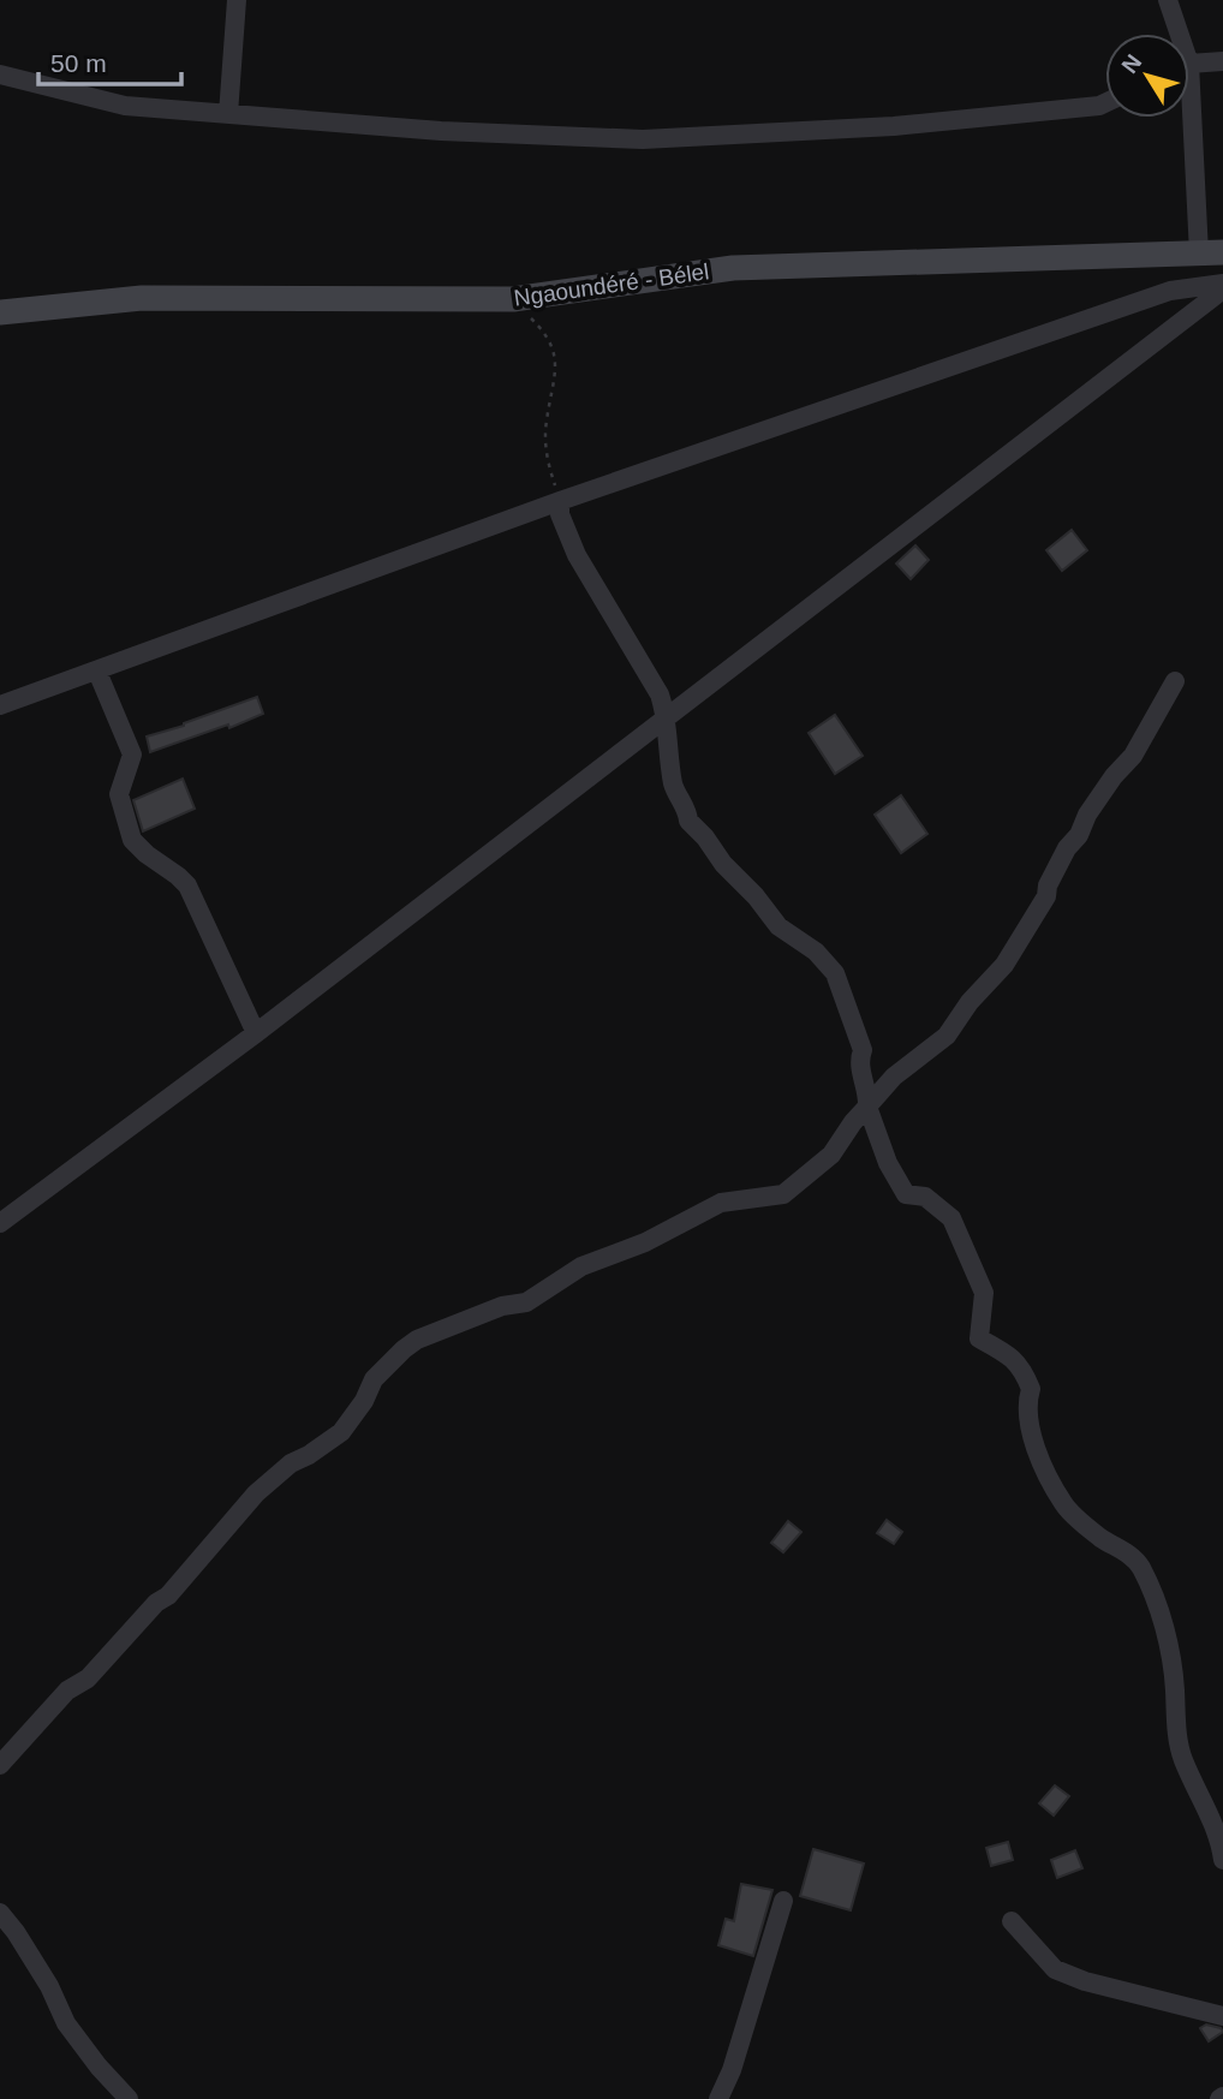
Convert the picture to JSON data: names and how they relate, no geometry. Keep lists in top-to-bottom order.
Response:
{
  "streets": {
    "main road": ["Ngaoundéré - Bélel"]
  },
  "scale_bar": "50 m",
  "north": "top left"
}
